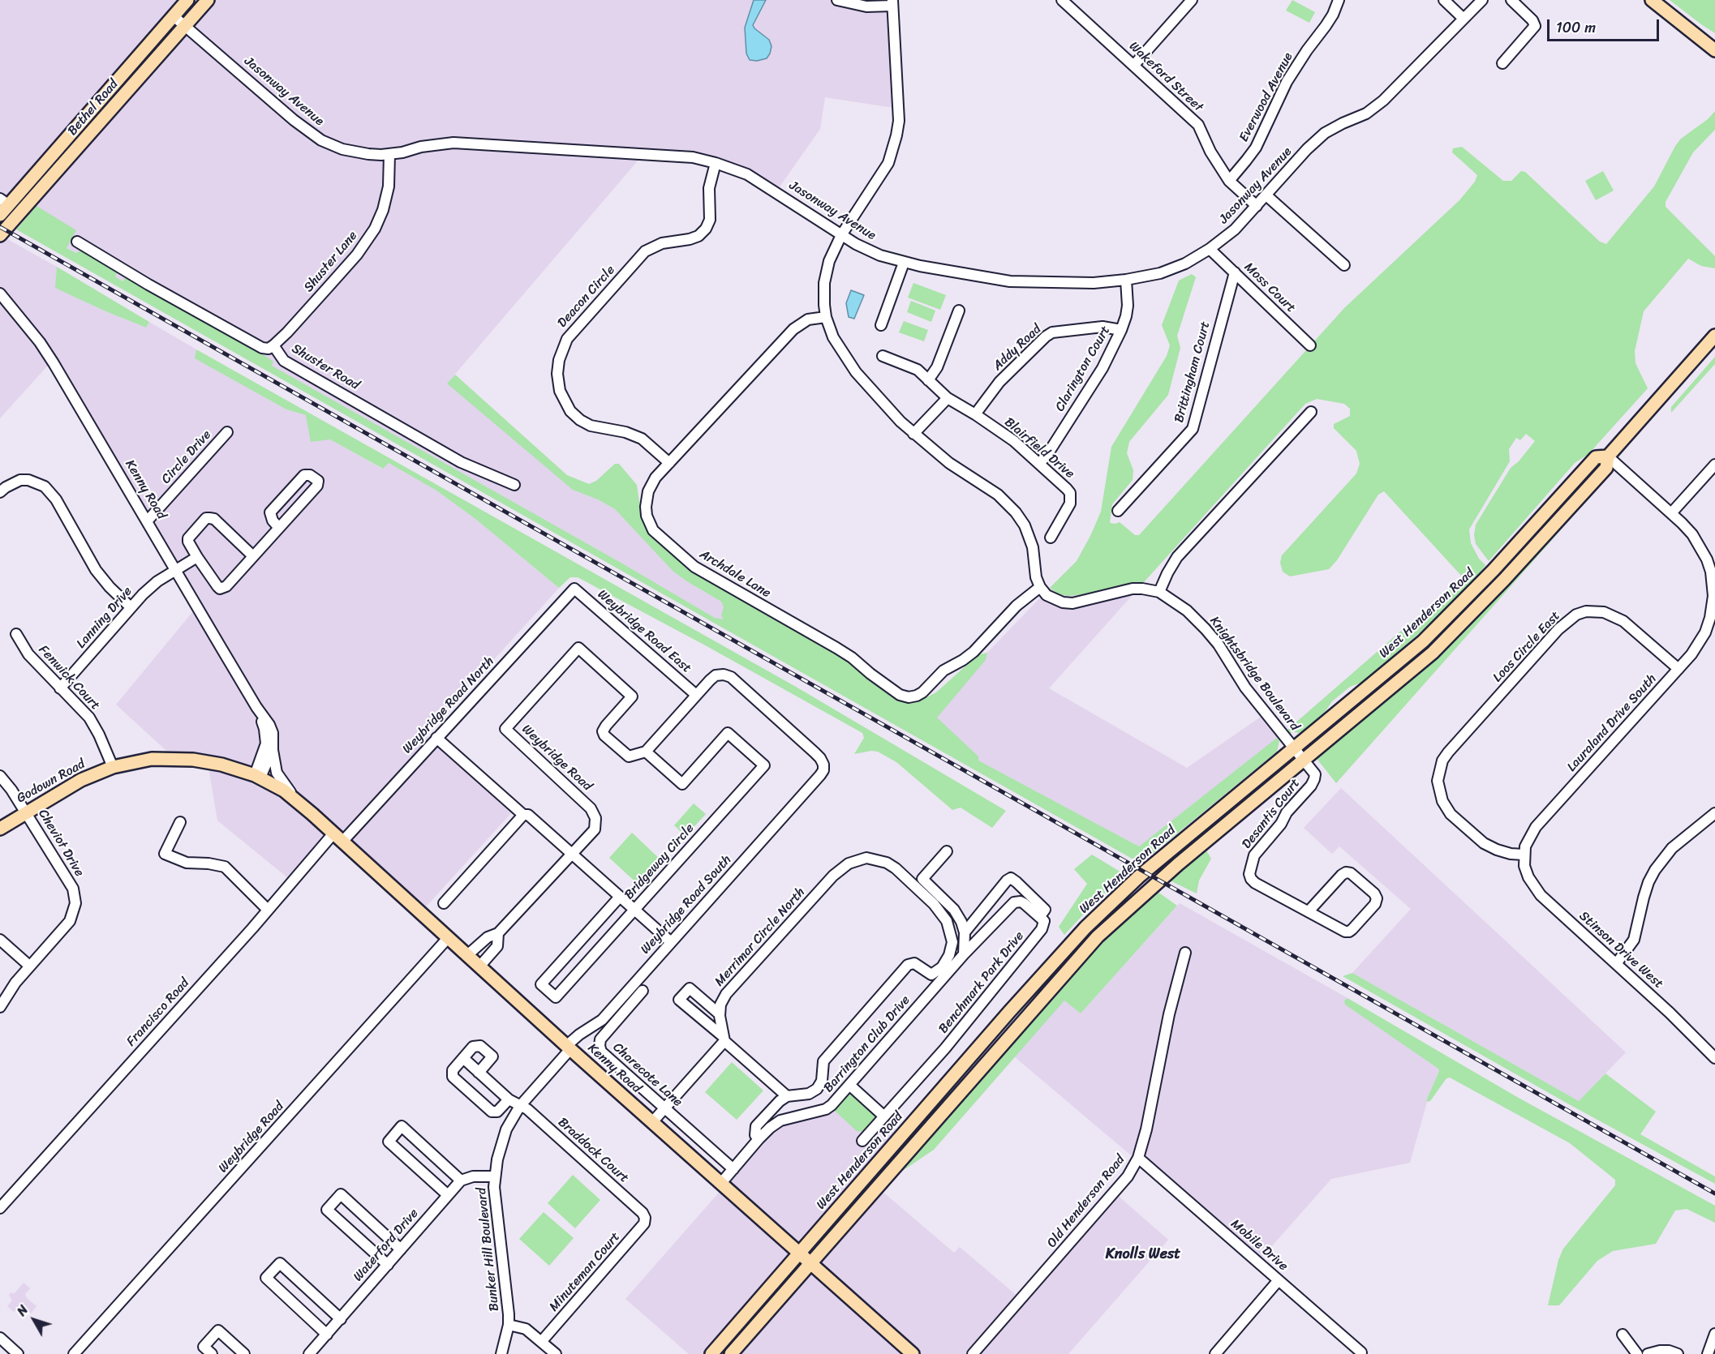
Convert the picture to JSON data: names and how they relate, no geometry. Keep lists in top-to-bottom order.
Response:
{
  "streets": {
    "main road": [
      "Bethel Road",
      "Kenny Road",
      "West Henderson Road",
      "Godown Road"
    ],
    "street": [
      "Wakeford Street",
      "Jasonway Avenue",
      "Everwood Avenue",
      "Shuster Lane",
      "Moss Court",
      "Deacon Circle",
      "Addy Road",
      "Shuster Road",
      "Clarington Court",
      "Brittingham Court",
      "Blairfield Drive",
      "Circle Drive",
      "Archdale Lane",
      "Lanning Drive",
      "Weybridge Road East",
      "Loos Circle East",
      "Knightsbridge Boulevard",
      "Fenwick Court",
      "Weybridge Road North",
      "Lauraland Drive South",
      "Weybridge Road",
      "Desantis Court",
      "Cheviot Drive",
      "Bridgeway Circle",
      "Weybridge Road South",
      "Merrimar Circle North",
      "Stinson Drive West",
      "Benchmark Park Drive",
      "Francisco Road",
      "Barrington Club Drive",
      "Charecote Lane",
      "Braddock Court",
      "Old Henderson Road",
      "Waterford Drive",
      "Mobile Drive",
      "Bunker Hill Boulevard",
      "Minuteman Court"
    ]
  },
  "crossings": [
    ["Wakeford Street", "Jasonway Avenue"],
    ["Wakeford Street", "Everwood Avenue"],
    ["Jasonway Avenue", "Bethel Road"],
    ["Jasonway Avenue", "Shuster Lane"],
    ["Jasonway Avenue", "Moss Court"],
    ["Jasonway Avenue", "Deacon Circle"],
    ["Jasonway Avenue", "Clarington Court"],
    ["Shuster Lane", "Shuster Road"],
    ["Moss Court", "Brittingham Court"],
    ["Deacon Circle", "Archdale Lane"],
    ["Addy Road", "Clarington Court"],
    ["Addy Road", "Blairfield Drive"],
    ["Clarington Court", "Blairfield Drive"],
    ["Circle Drive", "Kenny Road"],
    ["Kenny Road", "West Henderson Road"],
    ["Kenny Road", "Lanning Drive"],
    ["Kenny Road", "Weybridge Road North"],
    ["Kenny Road", "Weybridge Road"],
    ["Kenny Road", "Godown Road"],
    ["Kenny Road", "Weybridge Road South"],
    ["Kenny Road", "Francisco Road"],
    ["Kenny Road", "Barrington Club Drive"],
    ["Kenny Road", "Bunker Hill Boulevard"],
    ["Archdale Lane", "Knightsbridge Boulevard"],
    ["West Henderson Road", "Knightsbridge Boulevard"],
    ["West Henderson Road", "Lauraland Drive South"],
    ["West Henderson Road", "Desantis Court"],
    ["Lanning Drive", "Fenwick Court"],
    ["Weybridge Road East", "Weybridge Road North"],
    ["Weybridge Road East", "Weybridge Road South"],
    ["Loos Circle East", "Lauraland Drive South"],
    ["Loos Circle East", "Stinson Drive West"],
    ["Knightsbridge Boulevard", "Desantis Court"],
    ["Fenwick Court", "Godown Road"],
    ["Weybridge Road North", "Francisco Road"],
    ["Lauraland Drive South", "Stinson Drive West"],
    ["Weybridge Road", "Bridgeway Circle"],
    ["Godown Road", "Cheviot Drive"],
    ["Weybridge Road South", "Bunker Hill Boulevard"],
    ["Benchmark Park Drive", "Barrington Club Drive"],
    ["Barrington Club Drive", "Charecote Lane"],
    ["Braddock Court", "Bunker Hill Boulevard"],
    ["Braddock Court", "Minuteman Court"],
    ["Old Henderson Road", "Mobile Drive"]
  ],
  "districts": ["Knolls West"],
  "scale_bar": "100 m",
  "north": "top left"
}
